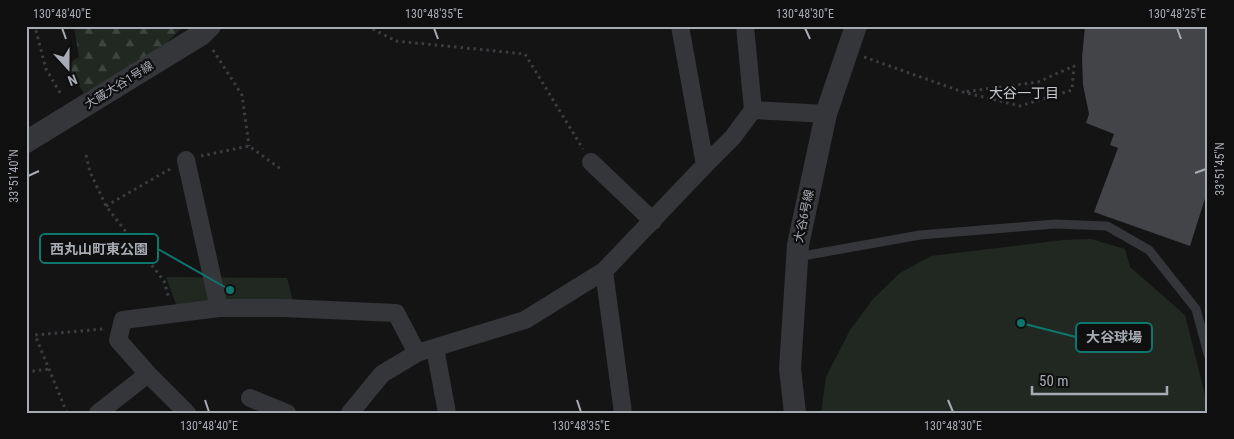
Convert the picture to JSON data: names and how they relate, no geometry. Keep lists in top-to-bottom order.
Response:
{
  "streets": {
    "street": ["大蔵大谷1号線", "大谷6号線"]
  },
  "districts": ["大谷一丁目"],
  "places": ["西丸山町東公園", "大谷球場"],
  "scale_bar": "50 m",
  "north": "bottom",
  "coordinates": [
    "130°48'40\"E",
    "130°48'35\"E",
    "130°48'30\"E",
    "130°48'25\"E",
    "33°51'45\"N",
    "33°51'40\"N"
  ]
}
